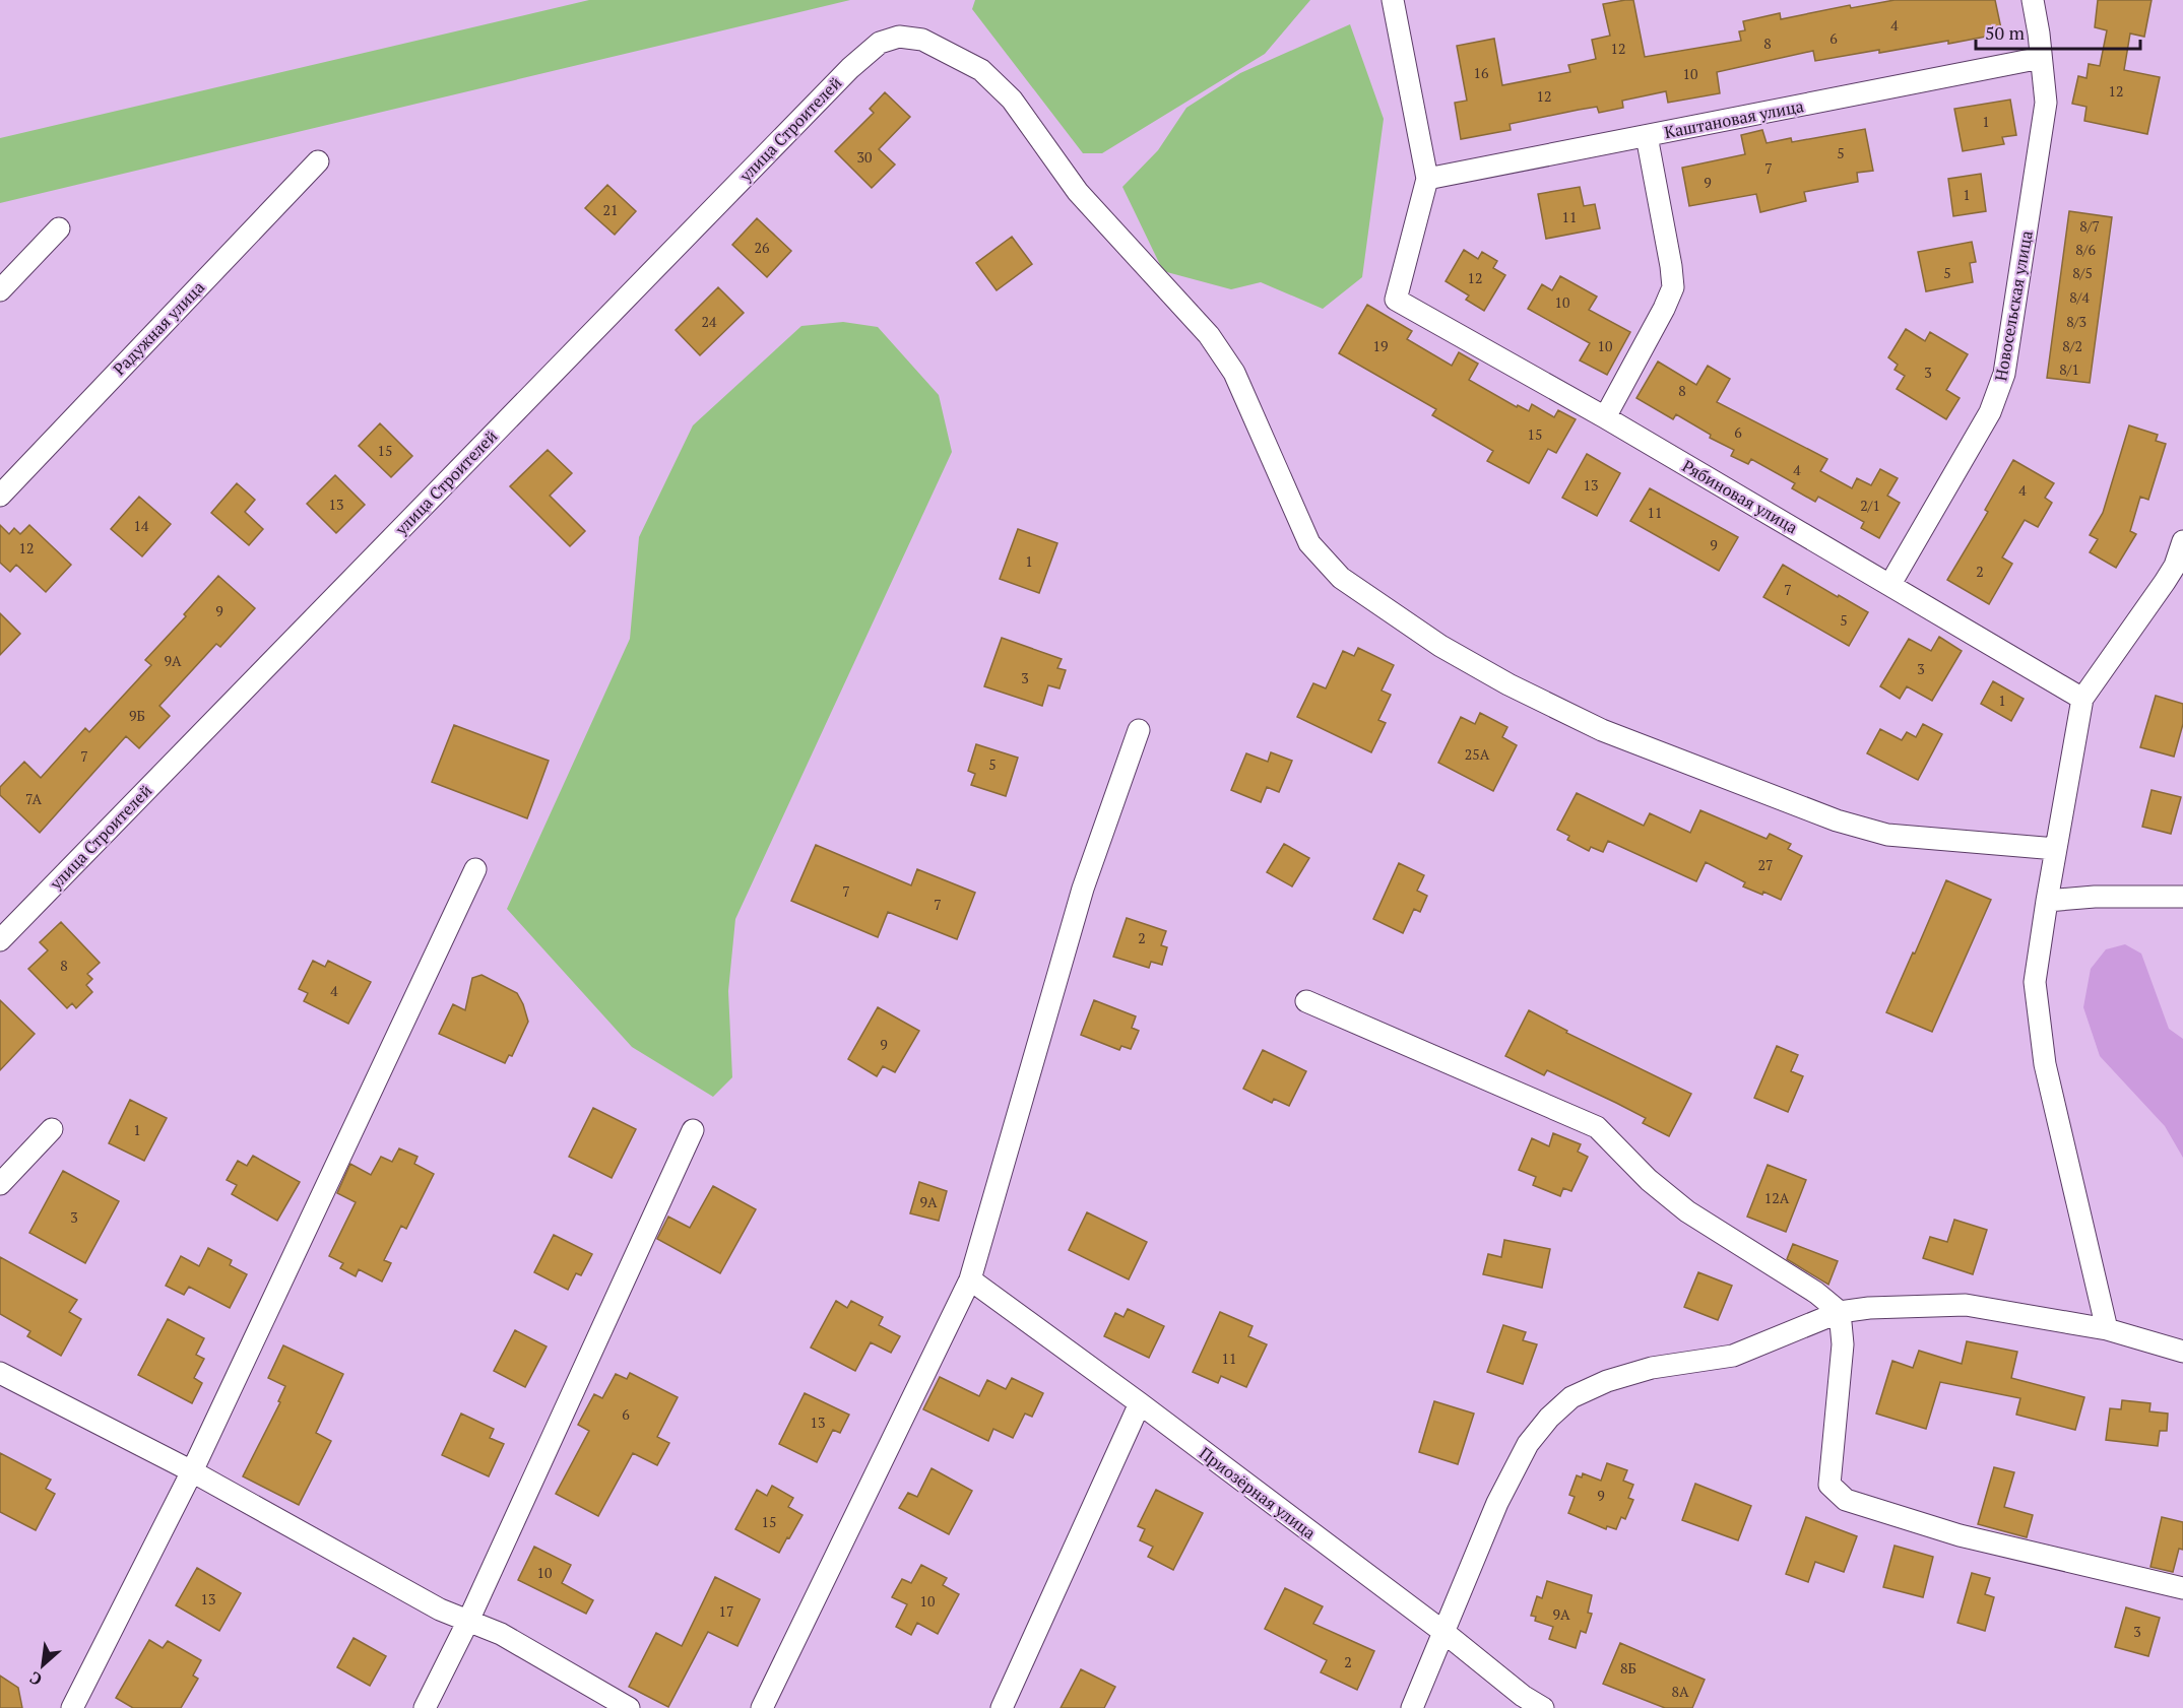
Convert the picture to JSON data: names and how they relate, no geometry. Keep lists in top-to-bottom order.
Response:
{
  "streets": {
    "street": [
      "Каштановая улица",
      "улица Строителей",
      "Новосельская улица",
      "Радужная улица",
      "Рябиновая улица",
      "Приозёрная улица"
    ]
  },
  "crossings": [
    ["Каштановая улица", "Новосельская улица"],
    ["Каштановая улица", "Рябиновая улица"],
    ["Новосельская улица", "Рябиновая улица"]
  ],
  "house_numbers": [
    "4",
    "6",
    "8",
    "12",
    "16",
    "10",
    "12",
    "12",
    "1",
    "5",
    "30",
    "7",
    "9",
    "1",
    "21",
    "11",
    "8/7",
    "26",
    "8/6",
    "5",
    "8/5",
    "12",
    "8/4",
    "10",
    "24",
    "8/3",
    "19",
    "10",
    "8/2",
    "8/1",
    "3",
    "8",
    "6",
    "15",
    "15",
    "4",
    "13",
    "4",
    "13",
    "2/1",
    "11",
    "14",
    "9",
    "12",
    "1",
    "2",
    "7",
    "9",
    "5",
    "9А",
    "3",
    "3",
    "1",
    "9Б",
    "25А",
    "7",
    "5",
    "7А",
    "27",
    "7",
    "7",
    "2",
    "8",
    "4",
    "9",
    "1",
    "12А",
    "9А",
    "3",
    "11",
    "6",
    "13",
    "9",
    "15",
    "10",
    "13",
    "10",
    "17",
    "9А",
    "3",
    "2",
    "8Б",
    "8А"
  ],
  "scale_bar": "50 m",
  "north": "bottom left"
}
